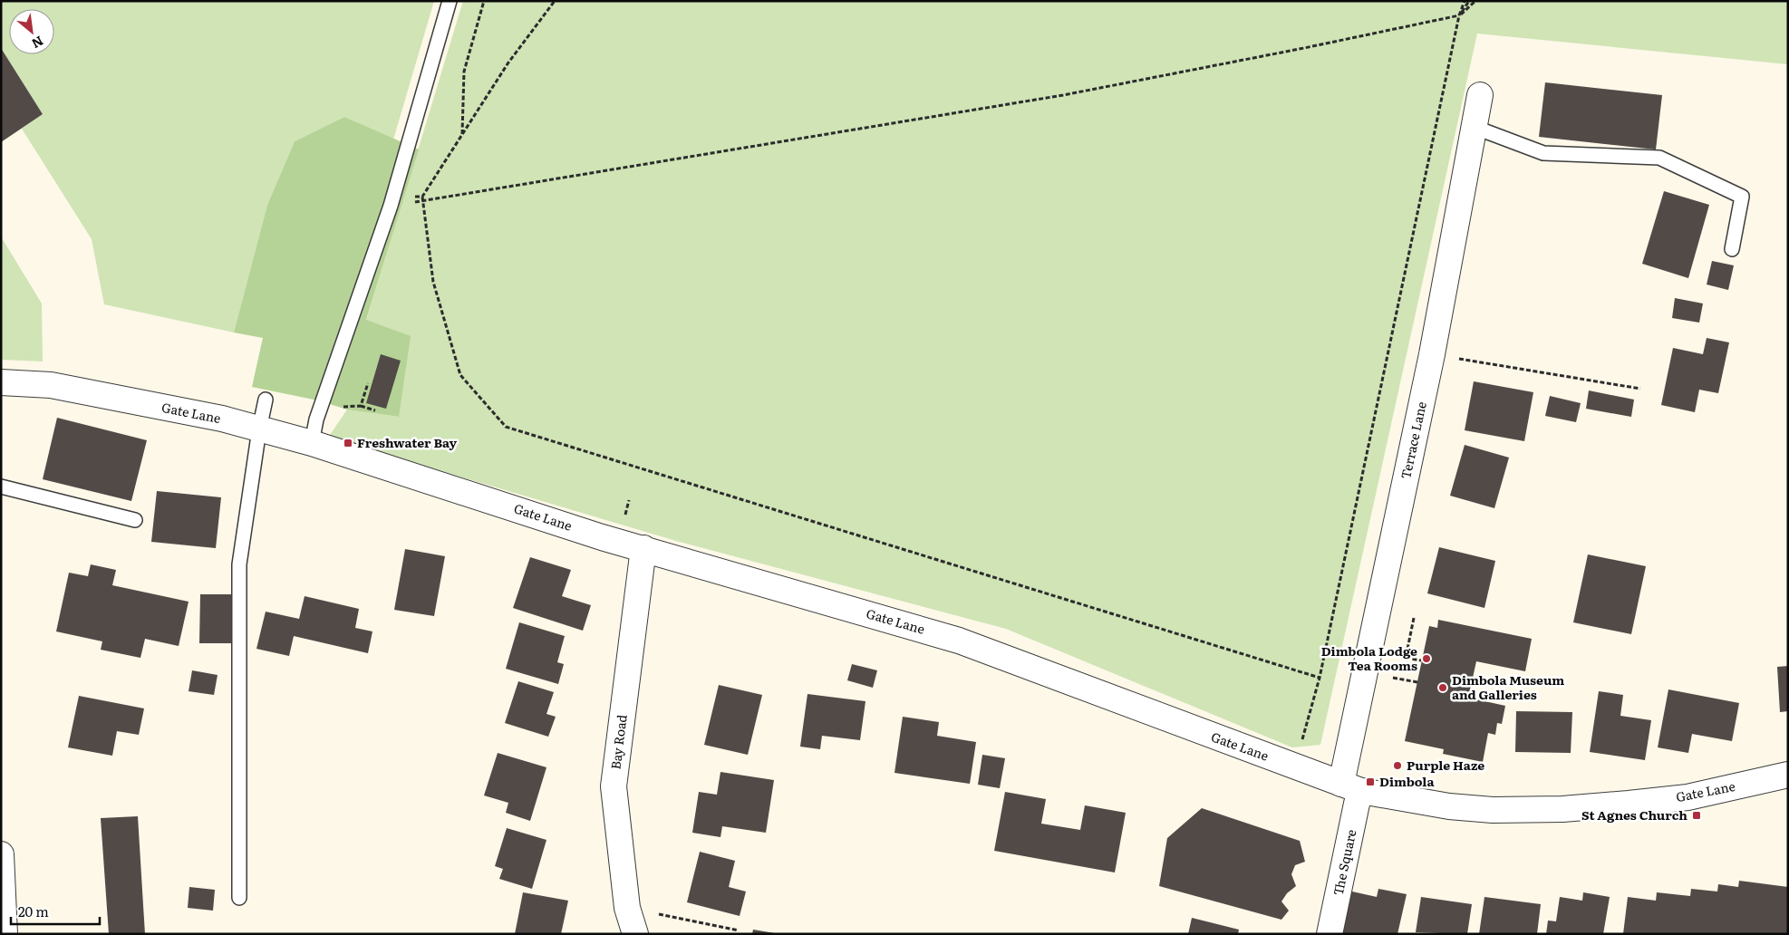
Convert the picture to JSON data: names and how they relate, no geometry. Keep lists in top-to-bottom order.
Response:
{
  "streets": {
    "street": [
      "Gate Lane",
      "Terrace Lane",
      "Bay Road",
      "The Square"
    ]
  },
  "crossings": [
    ["Gate Lane", "Terrace Lane"],
    ["Gate Lane", "Bay Road"],
    ["Gate Lane", "The Square"],
    ["Terrace Lane", "The Square"]
  ],
  "places": {
    "transit": ["Freshwater Bay", "Dimbola", "St Agnes Church"],
    "other": ["Dimbola Lodge Tea Rooms", "Dimbola Museum and Galleries", "Purple Haze"]
  },
  "scale_bar": "20 m",
  "north": "bottom right"
}
